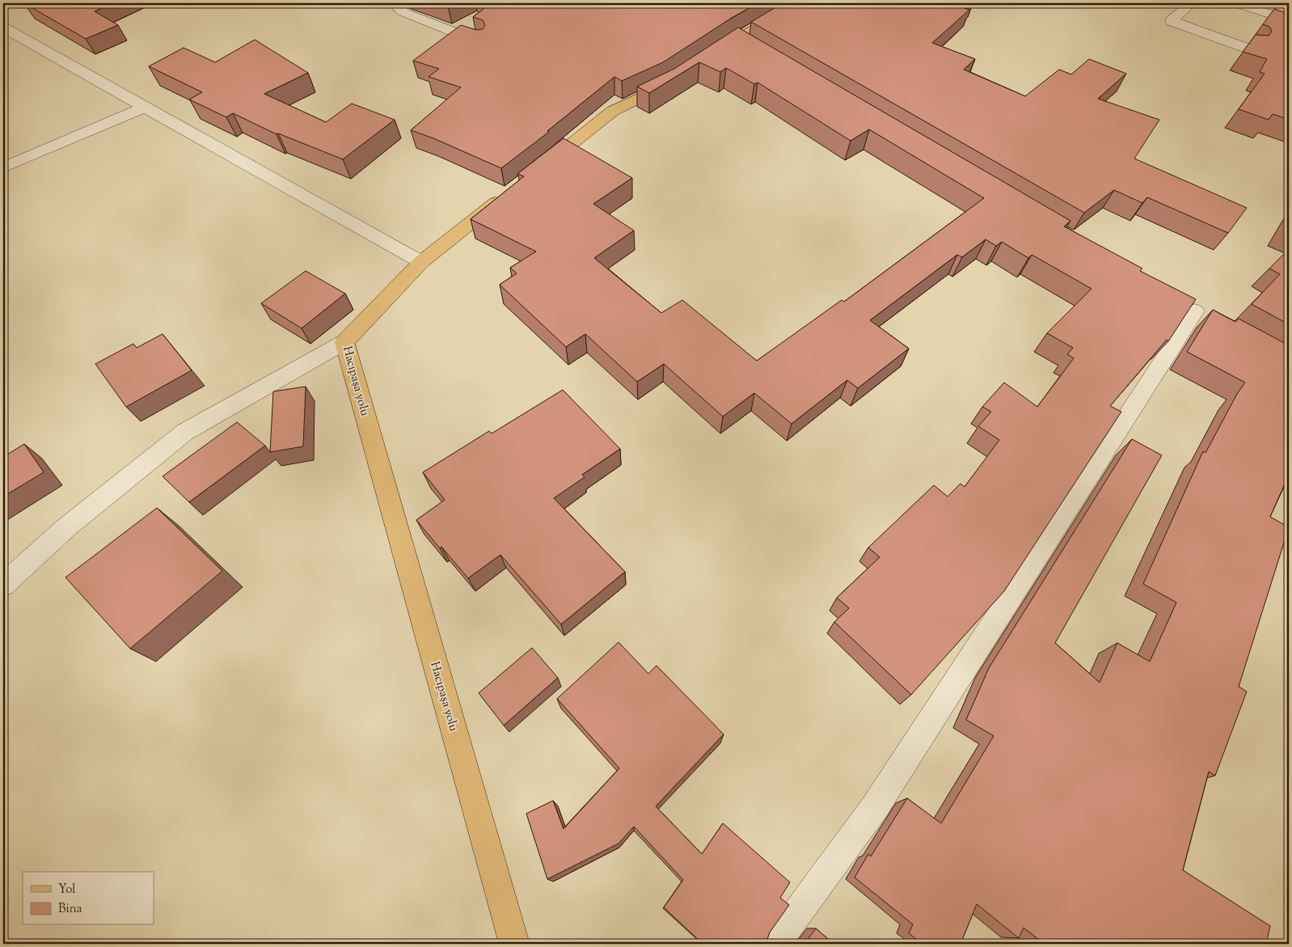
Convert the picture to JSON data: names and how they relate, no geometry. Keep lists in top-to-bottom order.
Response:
{
  "streets": {
    "main road": ["Hacıpaşa yolu"]
  },
  "legend": ["Yol", "Bina"]
}
